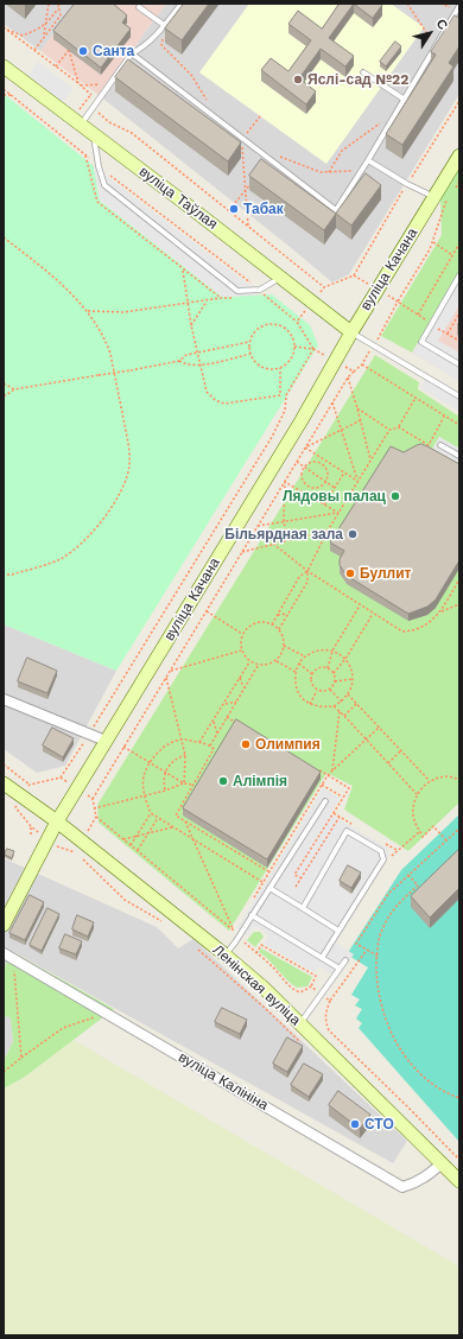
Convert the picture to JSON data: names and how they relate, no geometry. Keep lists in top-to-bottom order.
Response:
{
  "streets": {
    "main road": ["вуліца Таўлая", "вуліца Качана", "Ленінская вуліца"],
    "street": ["вуліца Калініна"]
  },
  "crossings": [
    ["вуліца Таўлая", "вуліца Качана"],
    ["вуліца Качана", "Ленінская вуліца"],
    ["Ленінская вуліца", "вуліца Калініна"]
  ],
  "places": [
    "Санта",
    "Яслі-сад №22",
    "Табак",
    "Лядовы палац",
    "Більярдная зала",
    "Буллит",
    "Олимпия",
    "Алімпія",
    "СТО"
  ],
  "north": "top right"
}
